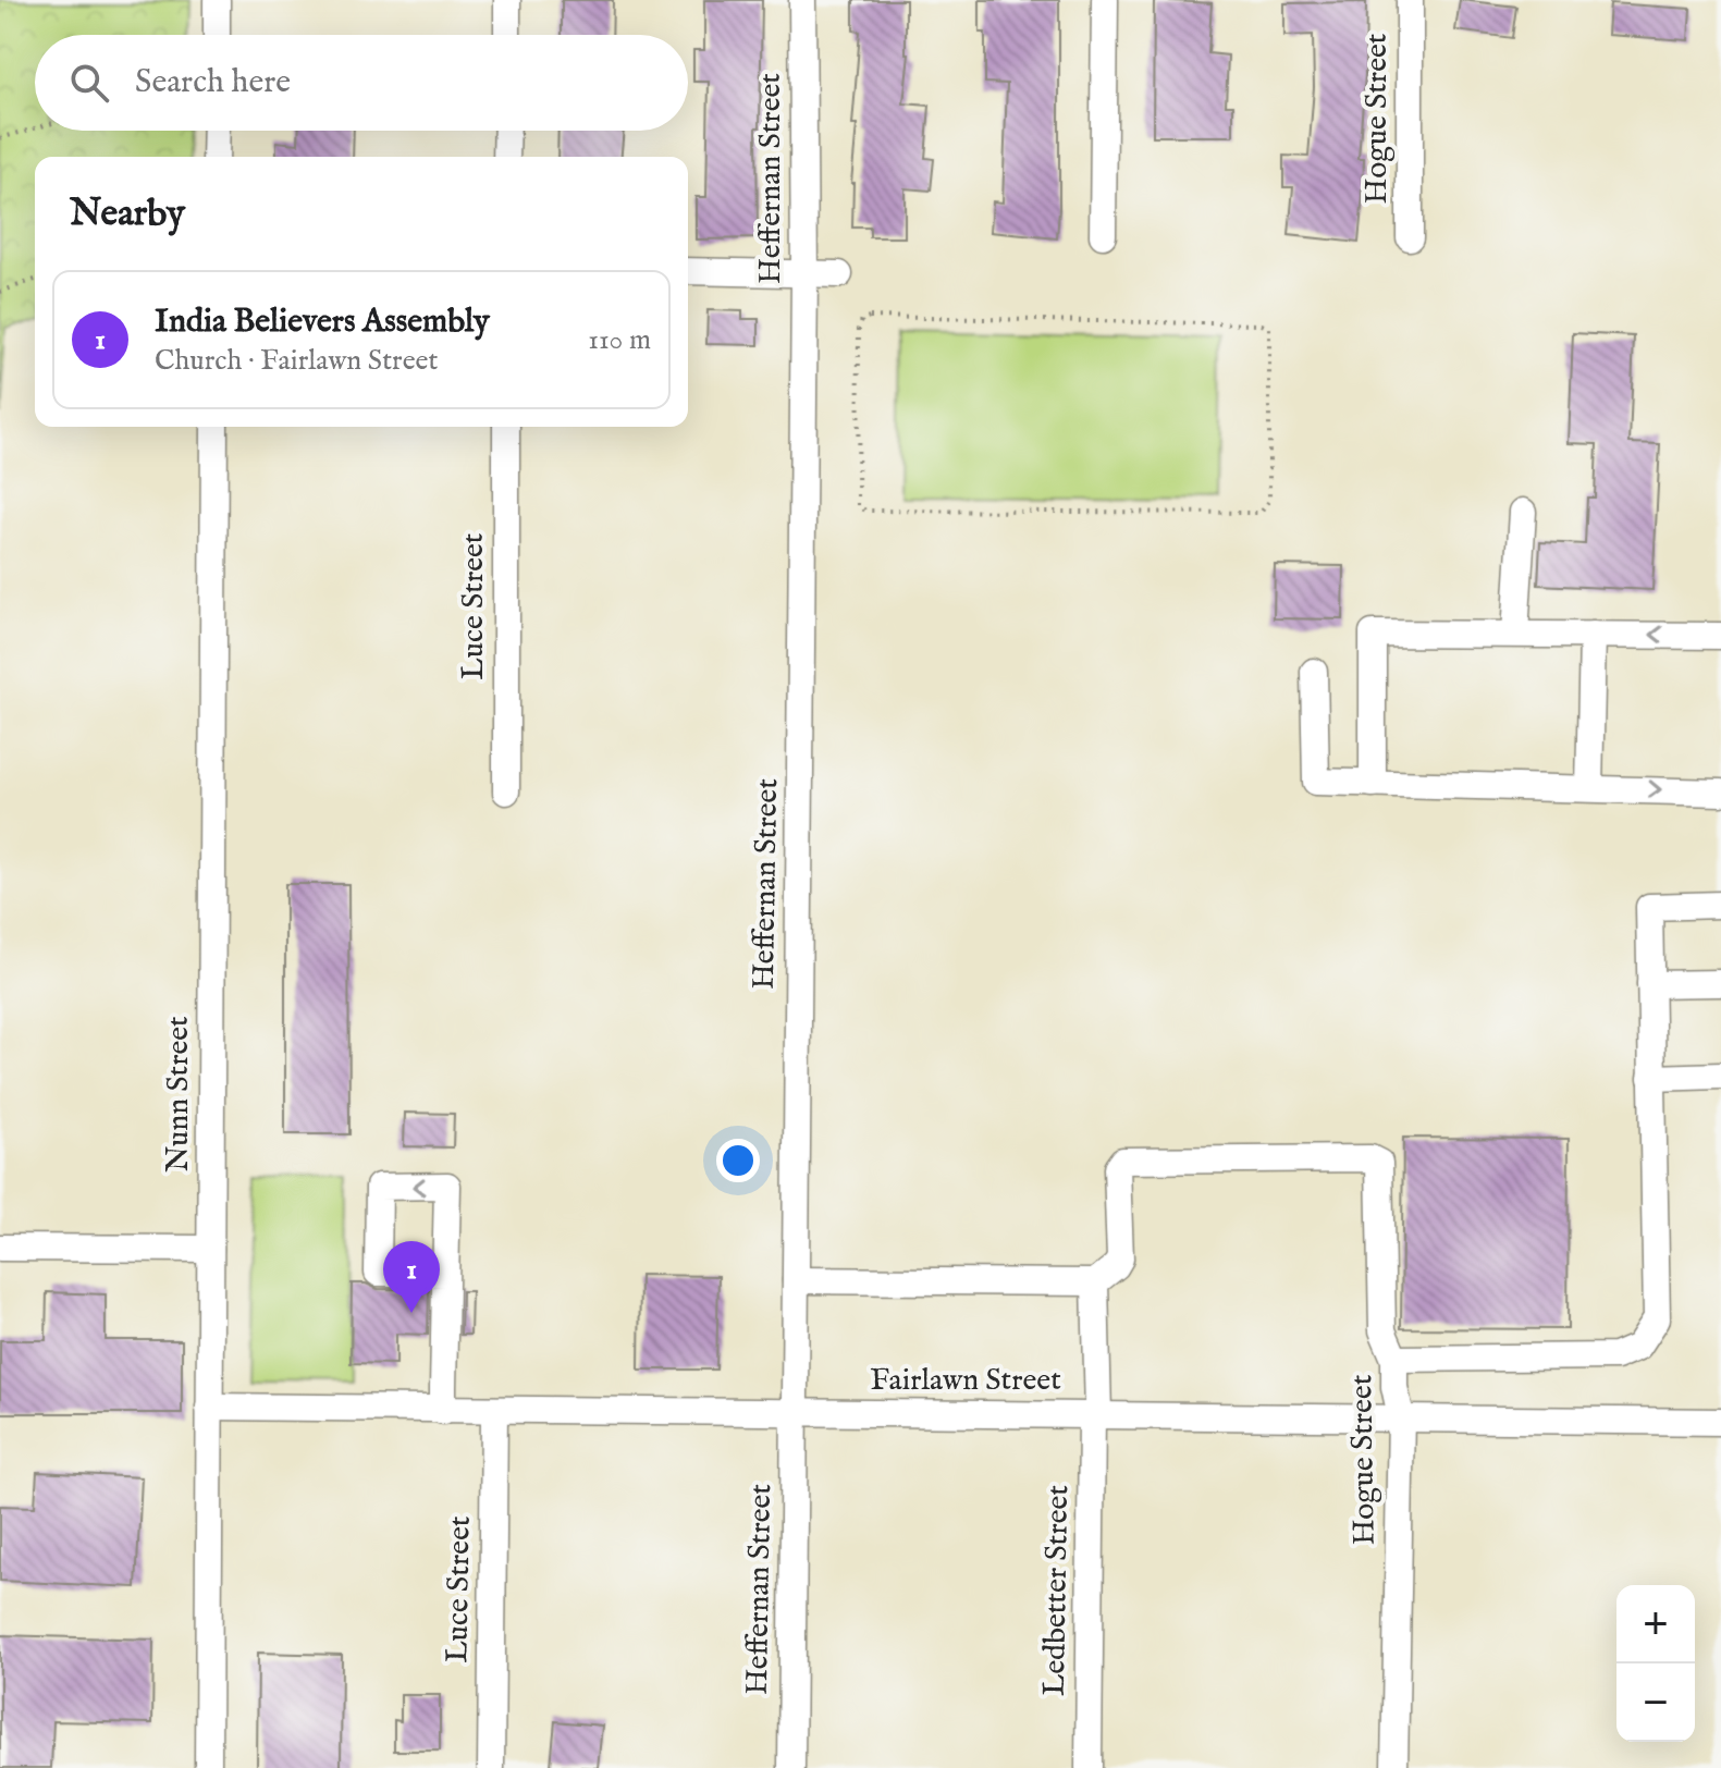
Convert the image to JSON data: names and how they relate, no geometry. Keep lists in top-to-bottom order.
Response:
{
  "streets": {
    "street": [
      "Hogue Street",
      "Heffernan Street",
      "Luce Street",
      "Nunn Street",
      "Fairlawn Street",
      "Ledbetter Street"
    ]
  },
  "crossings": [
    ["Hogue Street", "Fairlawn Street"],
    ["Hogue Street", "Ledbetter Street"],
    ["Heffernan Street", "Fairlawn Street"],
    ["Luce Street", "Fairlawn Street"],
    ["Nunn Street", "Fairlawn Street"],
    ["Fairlawn Street", "Ledbetter Street"]
  ],
  "page": {
    "search": "Search here",
    "heading": "Nearby",
    "list": [
      {
        "mark": "1",
        "name": "India Believers Assembly",
        "note": "Church · Fairlawn Street",
        "value": "110 m"
      }
    ],
    "pins": "1",
    "map_buttons": ["+", "−"]
  }
}
